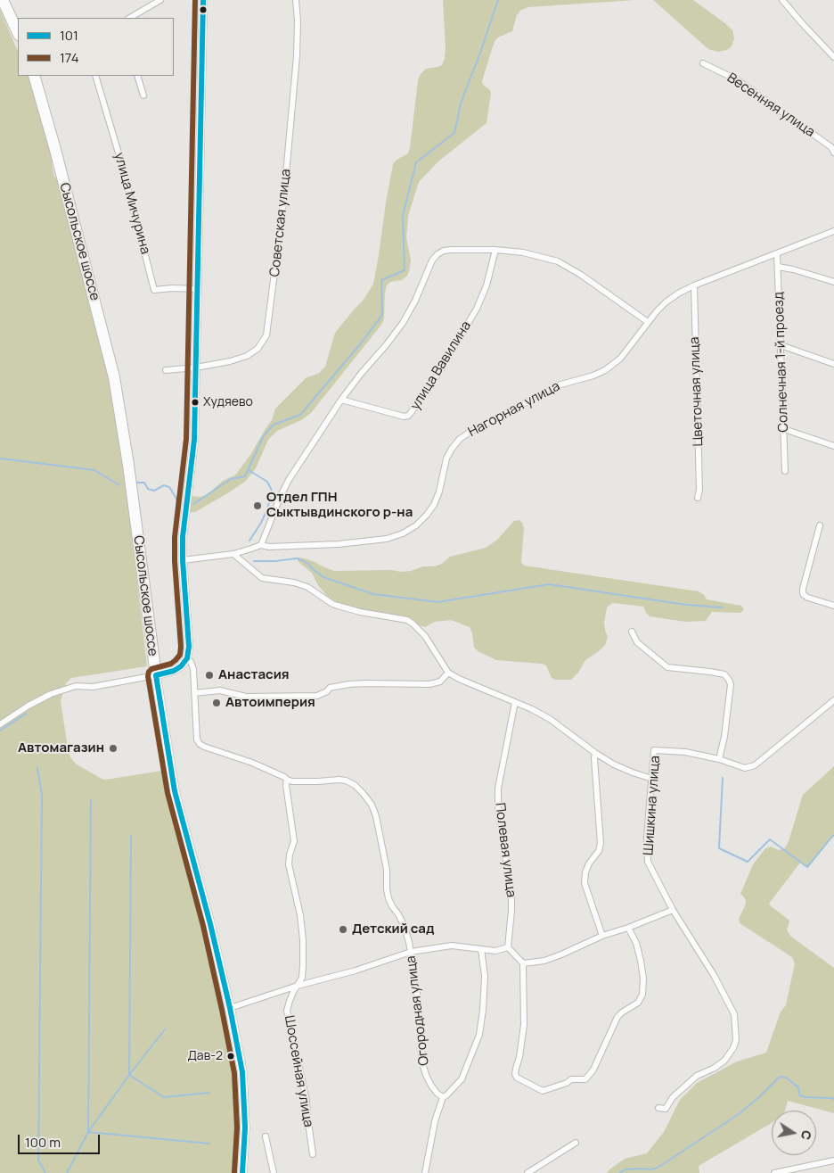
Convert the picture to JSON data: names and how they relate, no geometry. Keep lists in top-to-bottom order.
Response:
{
  "streets": {
    "highway": ["Сысольское шоссе"],
    "street": [
      "Весенняя улица",
      "улица Мичурина",
      "Советская улица",
      "Солнечная 1-й проезд",
      "улица Вавилина",
      "Цветочная улица",
      "Нагорная улица",
      "Шишкина улица",
      "Полевая улица",
      "Огородная улица",
      "Шоссейная улица"
    ]
  },
  "crossings": [
    ["Солнечная 1-й проезд", "Нагорная улица"],
    ["Цветочная улица", "Нагорная улица"],
    ["Огородная улица", "Шоссейная улица"]
  ],
  "places": [
    "Худяево",
    "Отдел ГПН Сыктывдинского р-на",
    "Анастасия",
    "Автоимперия",
    "Автомагазин",
    "Детский сад",
    "Дав-2"
  ],
  "lines": ["transit line 101", "transit line 174"],
  "legend": ["101", "174"],
  "scale_bar": "100 m",
  "north": "right"
}
